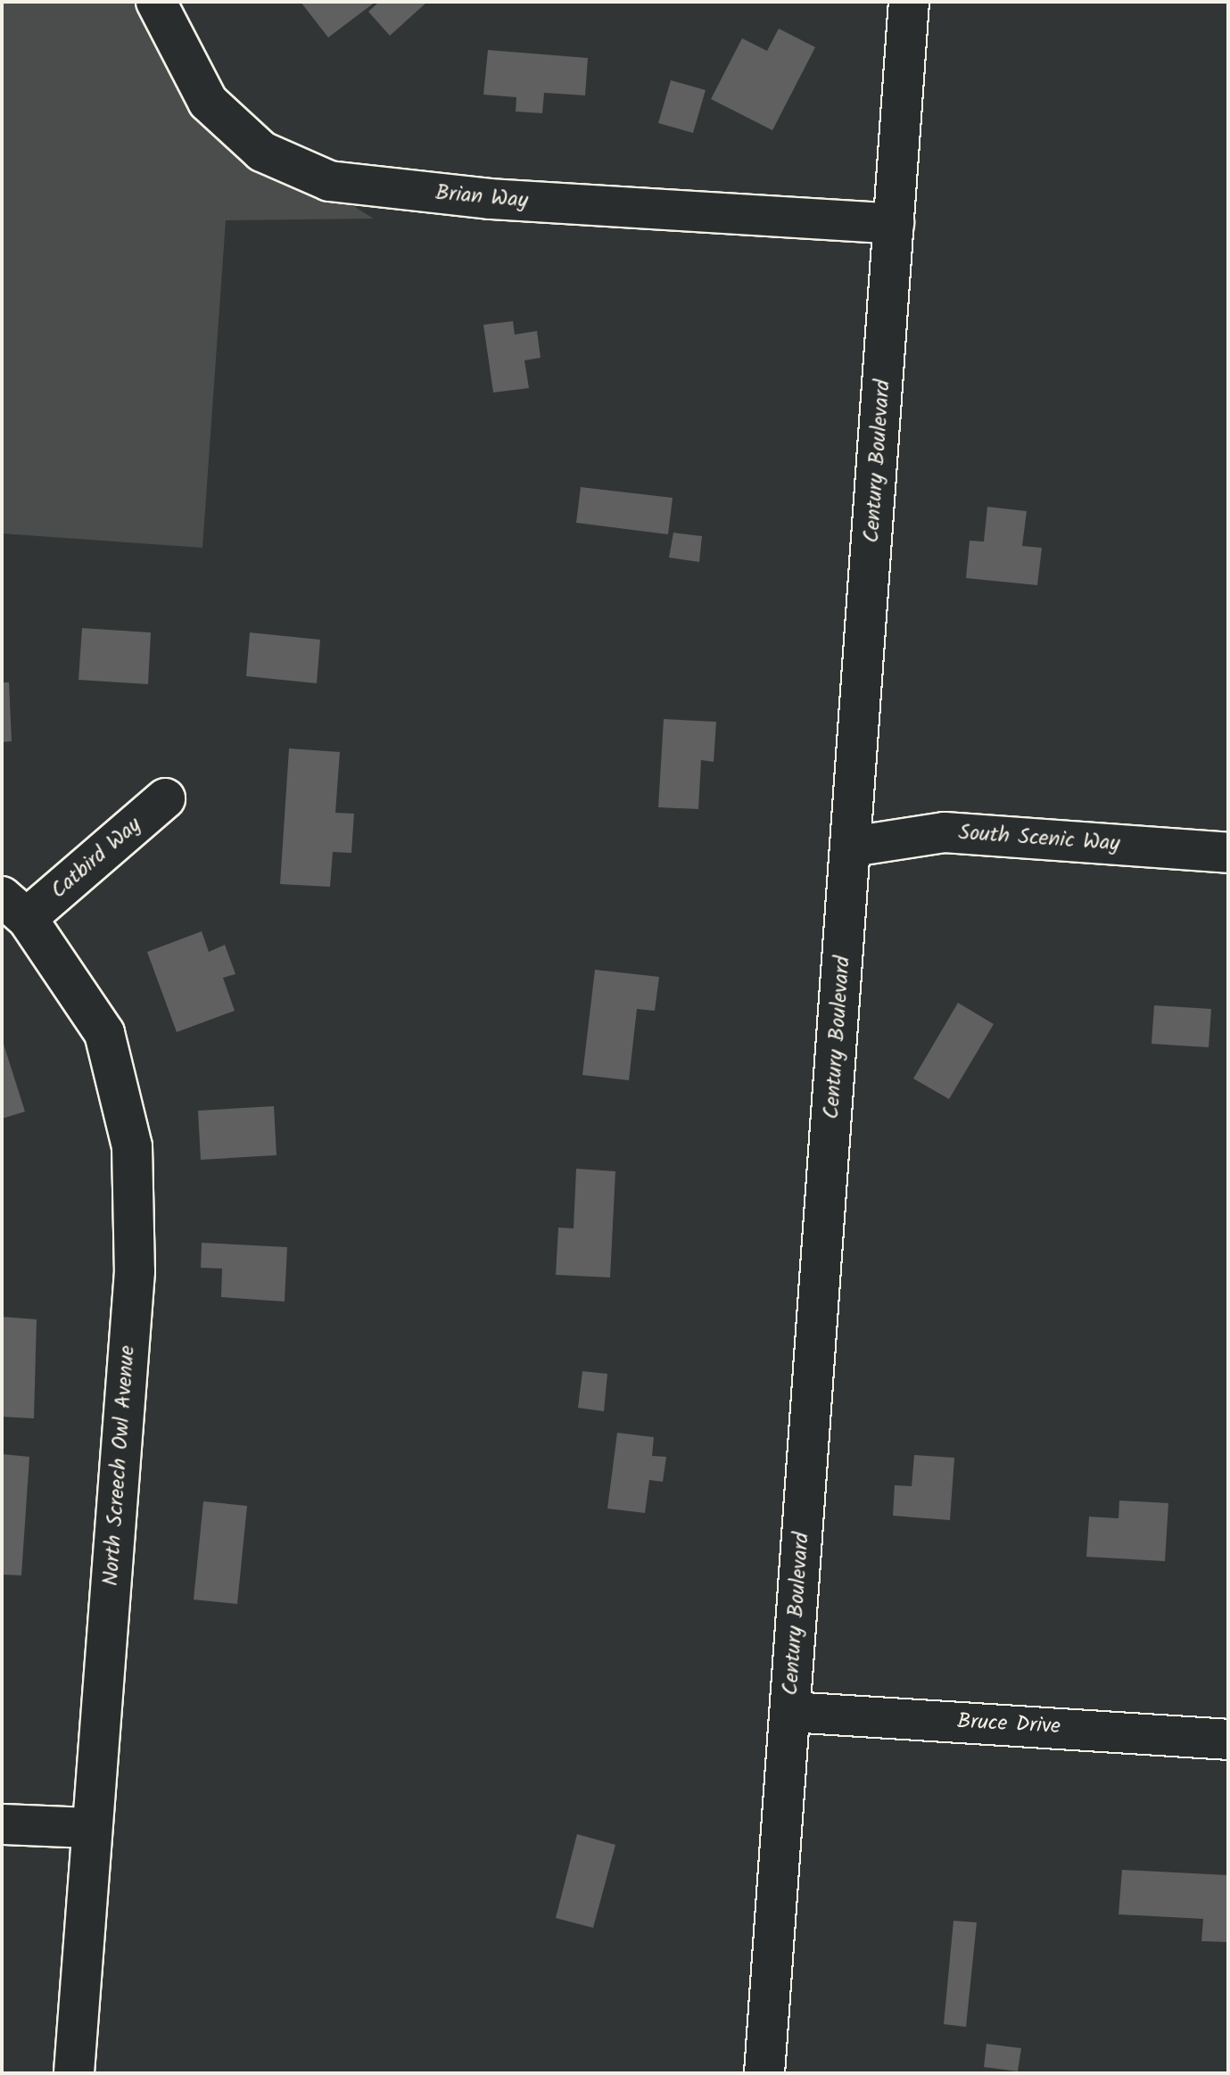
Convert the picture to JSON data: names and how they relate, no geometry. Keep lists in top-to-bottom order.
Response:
{
  "streets": {
    "street": [
      "Brian Way",
      "Century Boulevard",
      "South Scenic Way",
      "Catbird Way",
      "North Screech Owl Avenue",
      "Bruce Drive"
    ]
  },
  "crossings": [
    ["Brian Way", "Century Boulevard"],
    ["Century Boulevard", "South Scenic Way"],
    ["Century Boulevard", "Bruce Drive"],
    ["Catbird Way", "North Screech Owl Avenue"]
  ]
}
